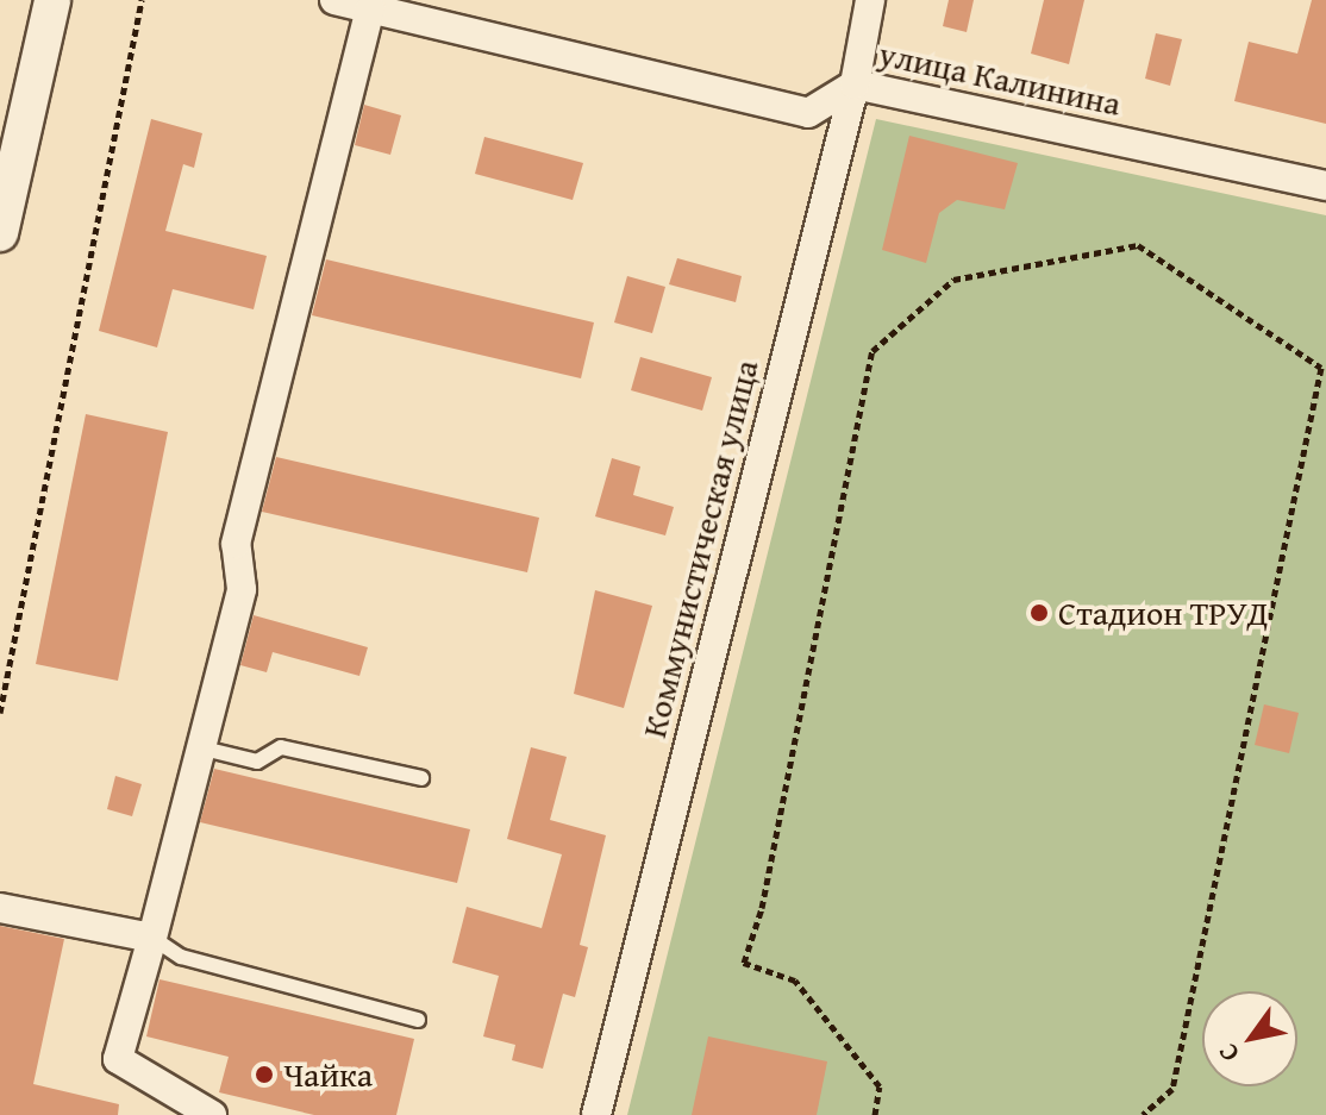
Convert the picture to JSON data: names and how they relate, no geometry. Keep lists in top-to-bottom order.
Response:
{
  "streets": {
    "street": ["улица Калинина", "Коммунистическая улица"]
  },
  "crossings": [
    ["улица Калинина", "Коммунистическая улица"]
  ],
  "places": ["Стадион ТРУД", "Чайка"],
  "north": "bottom left"
}
